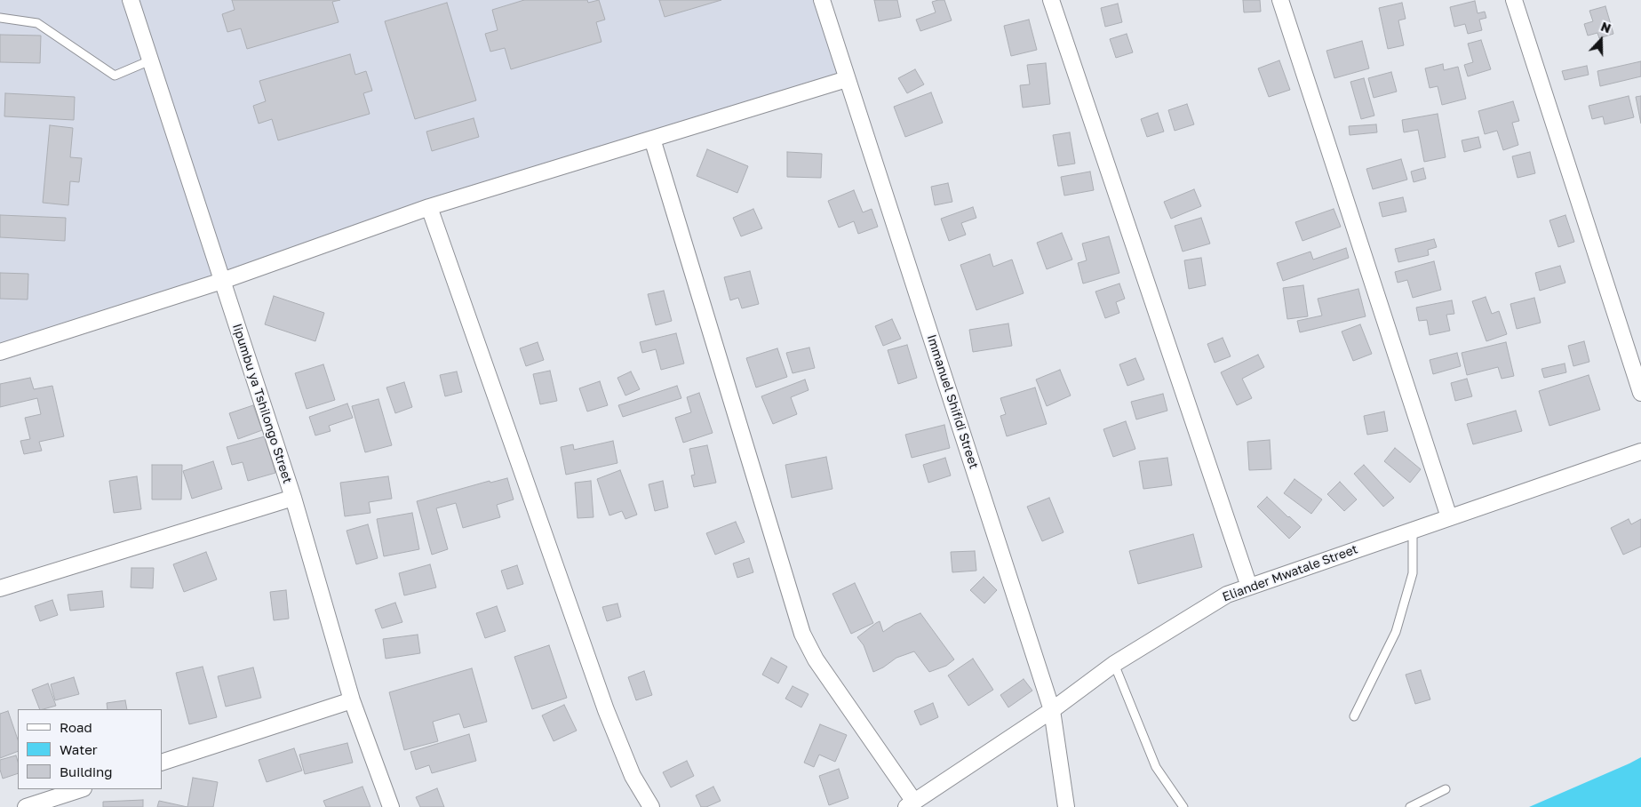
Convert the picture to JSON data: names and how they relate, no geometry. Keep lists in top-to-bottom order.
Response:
{
  "streets": {
    "street": ["Immanuel Shifidi Street", "Iipumbu ya Tshilongo Street", "Eliander Mwatale Street"]
  },
  "crossings": [
    ["Immanuel Shifidi Street", "Eliander Mwatale Street"]
  ],
  "legend": ["Road", "Water", "Building"],
  "north": "top"
}
